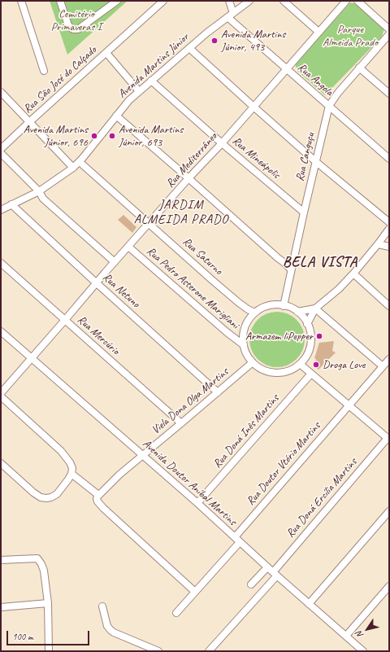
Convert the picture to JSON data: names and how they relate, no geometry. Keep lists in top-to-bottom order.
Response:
{
  "streets": {
    "street": [
      "Avenida Martins Júnior",
      "Rua São José do Calçado",
      "Rua Angola",
      "Rua Canguçu",
      "Rua Mineápolis",
      "Rua Mediterrâneo",
      "Rua Saturno",
      "Rua Pedro Asterone Marigliani",
      "Rua Netuno",
      "Rua Mercúrio",
      "Viela Dona Olga Martins",
      "Rua Doná Inês Martins",
      "Rua Doutor Vtório Martins",
      "Avenida Doutor Aníbal Martins",
      "Rua Doná Ercília Martins"
    ]
  },
  "crossings": [
    ["Avenida Martins Júnior", "Rua Angola"],
    ["Avenida Martins Júnior", "Rua Mineápolis"],
    ["Avenida Martins Júnior", "Rua Saturno"],
    ["Avenida Martins Júnior", "Rua Netuno"],
    ["Rua Angola", "Rua Canguçu"],
    ["Rua Angola", "Rua Mediterrâneo"],
    ["Rua Canguçu", "Rua Mineápolis"],
    ["Rua Canguçu", "Rua Saturno"],
    ["Rua Canguçu", "Rua Pedro Asterone Marigliani"],
    ["Rua Canguçu", "Viela Dona Olga Martins"],
    ["Rua Mineápolis", "Rua Mediterrâneo"],
    ["Rua Mediterrâneo", "Rua Saturno"],
    ["Rua Mediterrâneo", "Rua Pedro Asterone Marigliani"],
    ["Rua Mediterrâneo", "Rua Netuno"],
    ["Rua Mediterrâneo", "Rua Mercúrio"],
    ["Rua Mediterrâneo", "Avenida Doutor Aníbal Martins"],
    ["Rua Saturno", "Rua Pedro Asterone Marigliani"],
    ["Rua Saturno", "Viela Dona Olga Martins"],
    ["Rua Pedro Asterone Marigliani", "Viela Dona Olga Martins"],
    ["Rua Netuno", "Viela Dona Olga Martins"],
    ["Rua Mercúrio", "Viela Dona Olga Martins"],
    ["Viela Dona Olga Martins", "Avenida Doutor Aníbal Martins"],
    ["Rua Doná Inês Martins", "Avenida Doutor Aníbal Martins"],
    ["Rua Doutor Vtório Martins", "Avenida Doutor Aníbal Martins"],
    ["Avenida Doutor Aníbal Martins", "Rua Doná Ercília Martins"]
  ],
  "districts": ["JARDIM ALMEIDA PRADO", "BELA VISTA"],
  "parks": ["Cemitério Primaveras I", "Parque Almeida Prado"],
  "places": [
    "Avenida Martins Júnior, 493",
    "Avenida Martins Júnior, 696",
    "Avenida Martins Júnior, 693",
    "Armazem liPepper",
    "Droga Love"
  ],
  "scale_bar": "100 m",
  "north": "bottom left"
}
